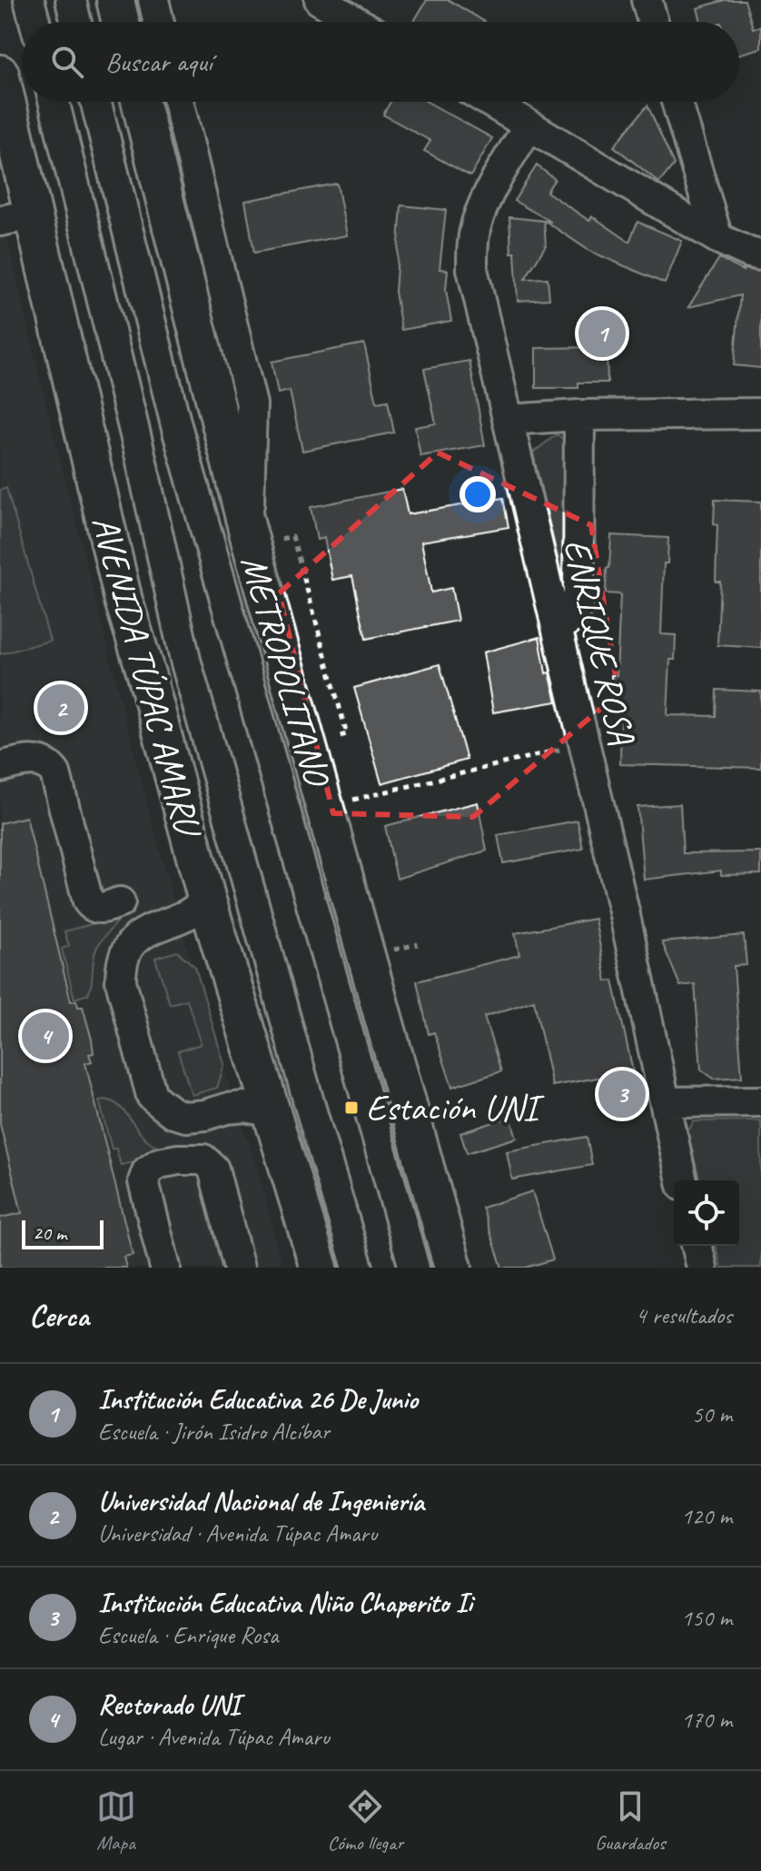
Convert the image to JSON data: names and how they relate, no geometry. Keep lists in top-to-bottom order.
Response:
{
  "streets": {
    "main road": ["AVENIDA TÚPAC AMARU"],
    "street": ["ENRIQUE ROSA", "METROPOLITANO"]
  },
  "places": {
    "transit": ["Estación UNI"]
  },
  "scale_bar": "20 m",
  "page": {
    "search": "Buscar aquí",
    "pins": [
      "1",
      "2",
      "4",
      "3"
    ],
    "scale": "20 m",
    "heading": ["Cerca", "4 resultados"],
    "list": [
      {
        "mark": "1",
        "name": "Institución Educativa 26 De Junio",
        "note": "Escuela · Jirón Isidro Alcíbar",
        "value": "50 m"
      },
      {
        "mark": "2",
        "name": "Universidad Nacional de Ingeniería",
        "note": "Universidad · Avenida Túpac Amaru",
        "value": "120 m"
      },
      {
        "mark": "3",
        "name": "Institución Educativa Niño Chaperito Ii",
        "note": "Escuela · Enrique Rosa",
        "value": "150 m"
      },
      {
        "mark": "4",
        "name": "Rectorado UNI",
        "note": "Lugar · Avenida Túpac Amaru",
        "value": "170 m"
      }
    ],
    "nav": ["Mapa", "Cómo llegar", "Guardados"]
  }
}
